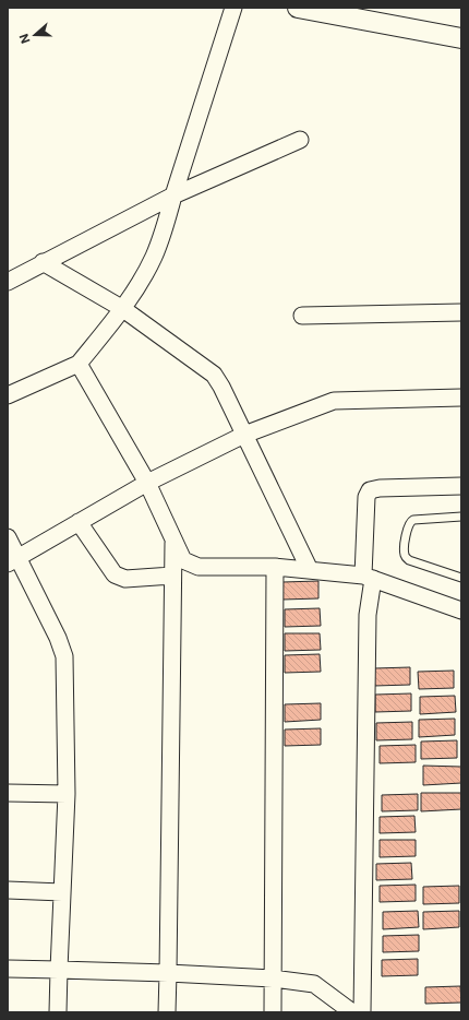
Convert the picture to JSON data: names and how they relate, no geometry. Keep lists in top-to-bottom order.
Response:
{
  "north": "left"
}
